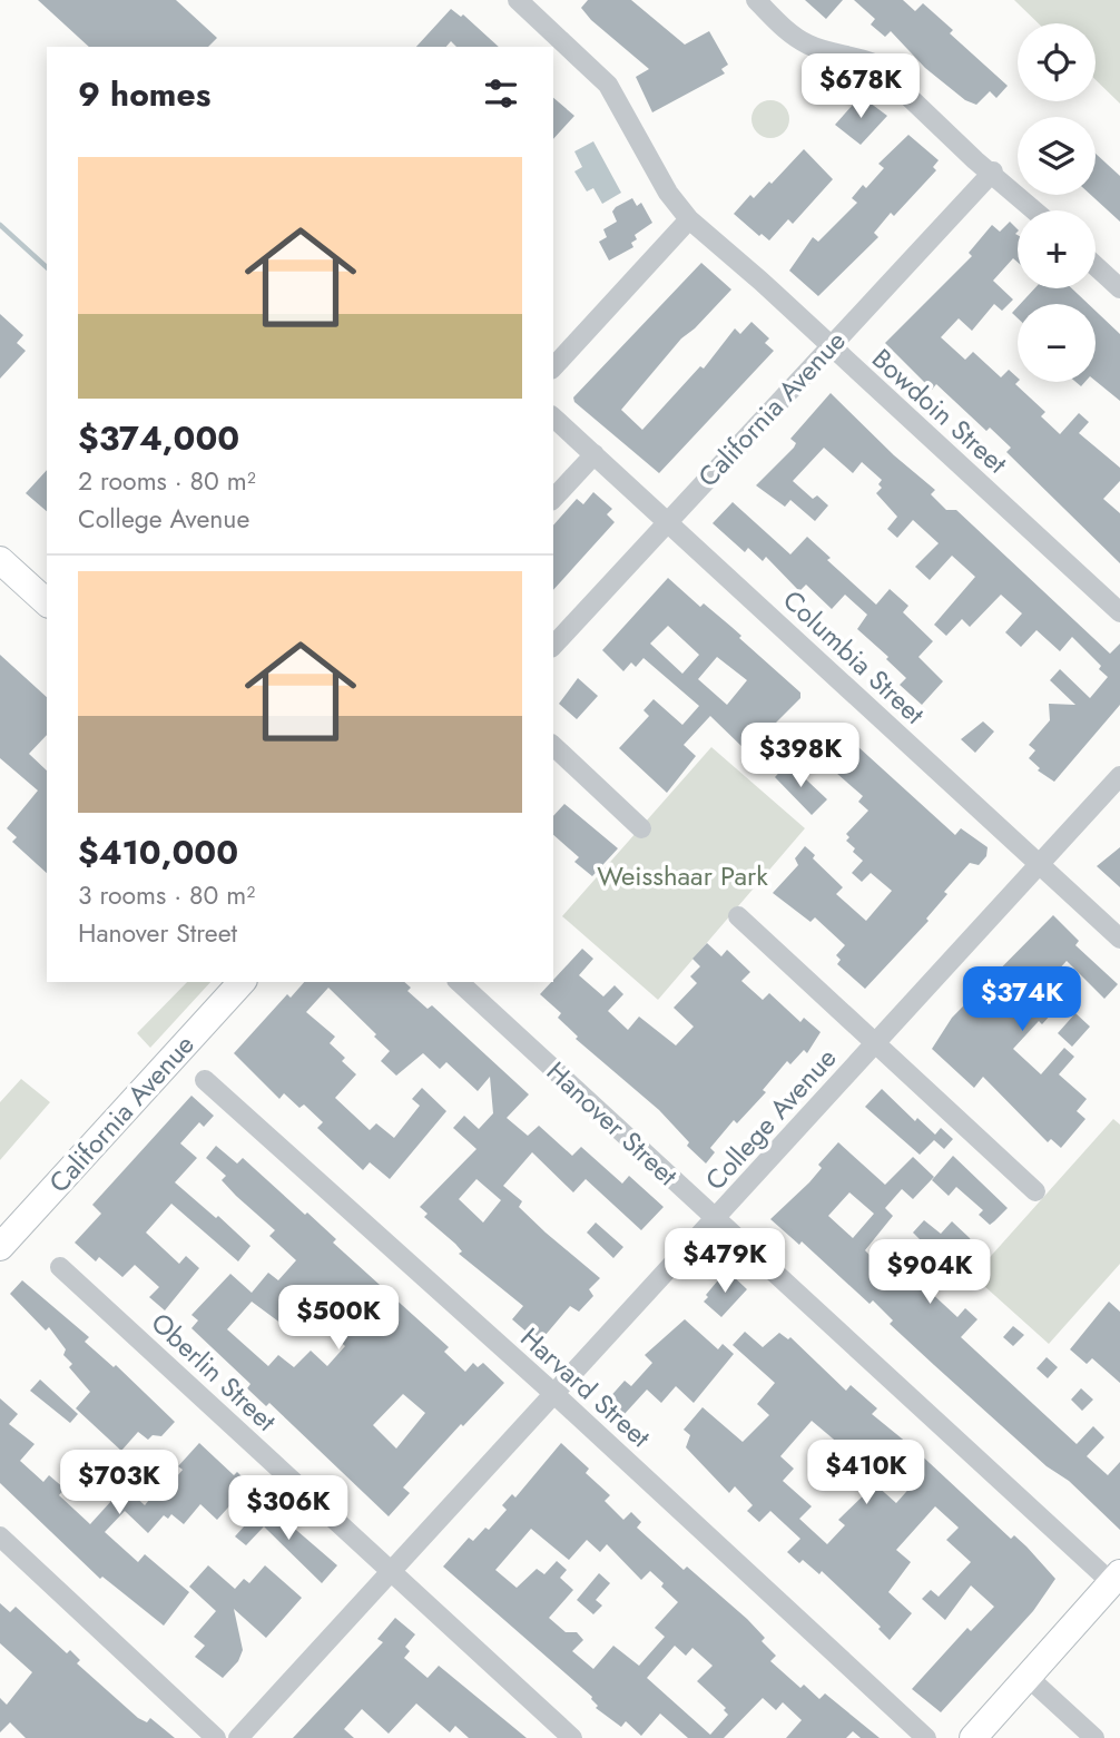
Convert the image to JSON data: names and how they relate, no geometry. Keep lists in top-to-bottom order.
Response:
{
  "streets": {
    "street": [
      "California Avenue",
      "Bowdoin Street",
      "Columbia Street",
      "College Avenue",
      "Hanover Street",
      "Oberlin Street",
      "Harvard Street"
    ]
  },
  "crossings": [
    ["California Avenue", "Bowdoin Street"],
    ["California Avenue", "Columbia Street"],
    ["Columbia Street", "College Avenue"],
    ["College Avenue", "Hanover Street"],
    ["College Avenue", "Oberlin Street"],
    ["College Avenue", "Harvard Street"]
  ],
  "parks": ["Weisshaar Park"],
  "page": {
    "map_buttons": ["+", "−"],
    "heading": "9 homes",
    "price": [
      "$678K",
      "$398K",
      "$374K",
      "$479K",
      "$904K",
      "$500K",
      "$410K",
      "$703K",
      "$306K"
    ],
    "list": [
      {
        "name": "$374,000",
        "note": "2 rooms · 80 m² · College Avenue"
      },
      {
        "name": "$410,000",
        "note": "3 rooms · 80 m² · Hanover Street"
      }
    ]
  }
}
